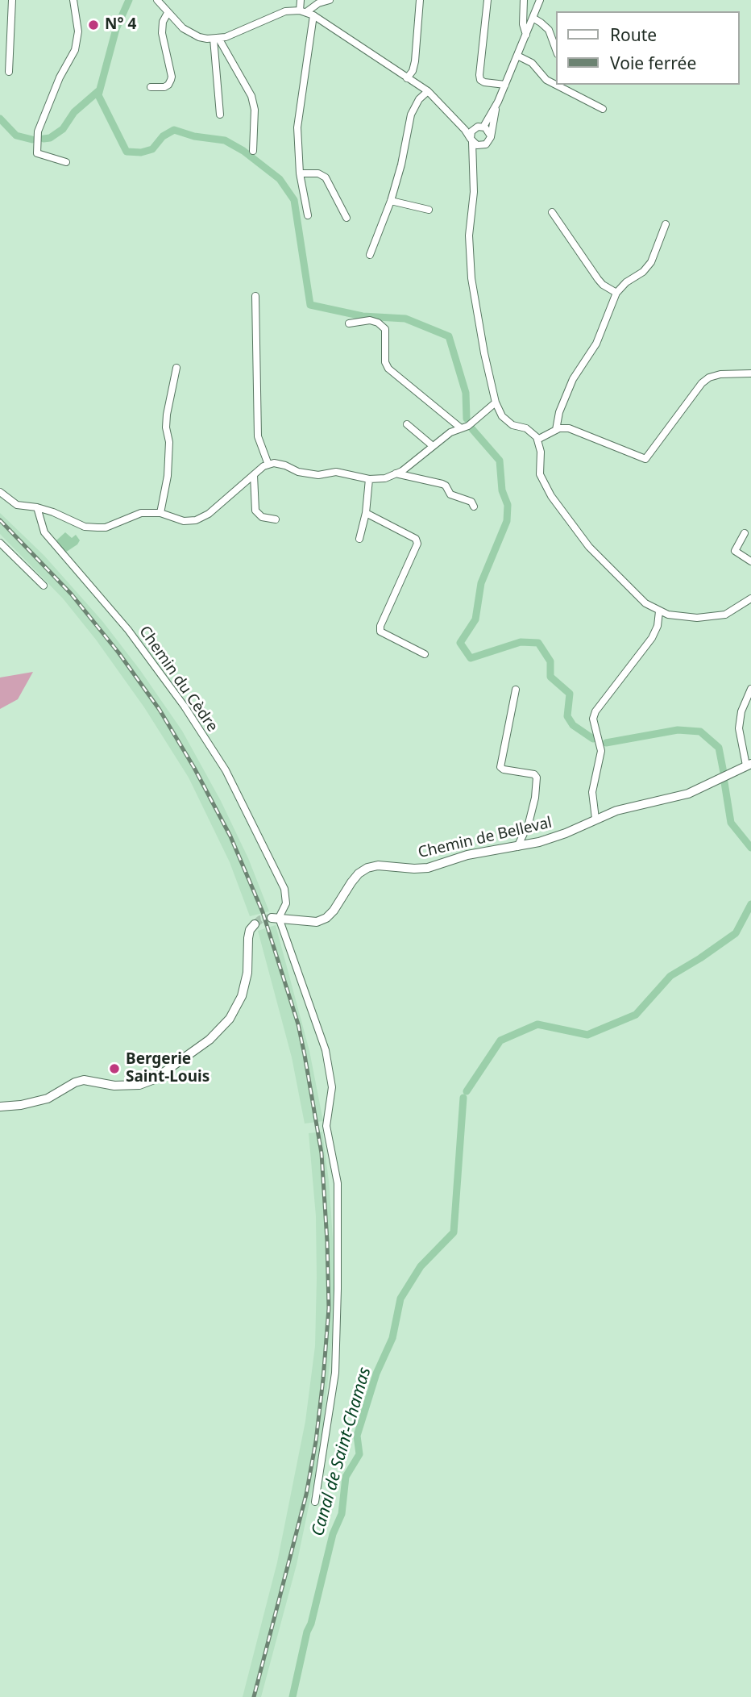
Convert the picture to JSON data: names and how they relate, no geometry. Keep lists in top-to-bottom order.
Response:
{
  "streets": {
    "street": ["Chemin du Cèdre", "Chemin de Belleval"]
  },
  "crossings": [
    ["Chemin du Cèdre", "Chemin de Belleval"]
  ],
  "water": ["Canal de Saint-Chamas"],
  "places": ["N° 4", "Bergerie Saint-Louis"],
  "legend": ["Route", "Voie ferrée"]
}
